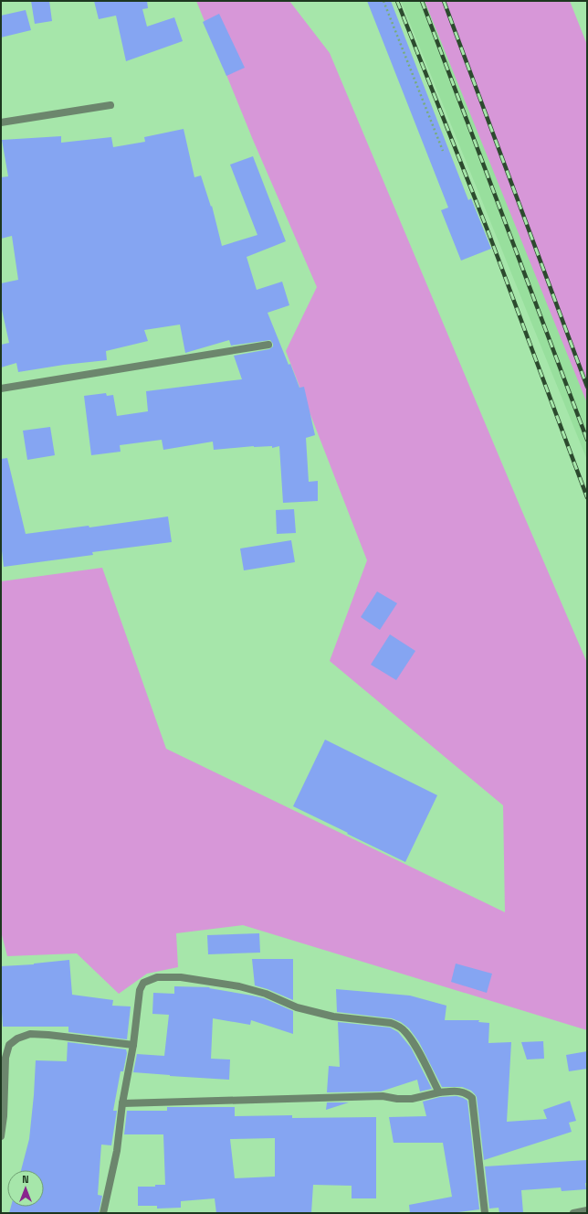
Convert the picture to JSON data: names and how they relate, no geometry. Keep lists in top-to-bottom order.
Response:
{
  "north": "top"
}
